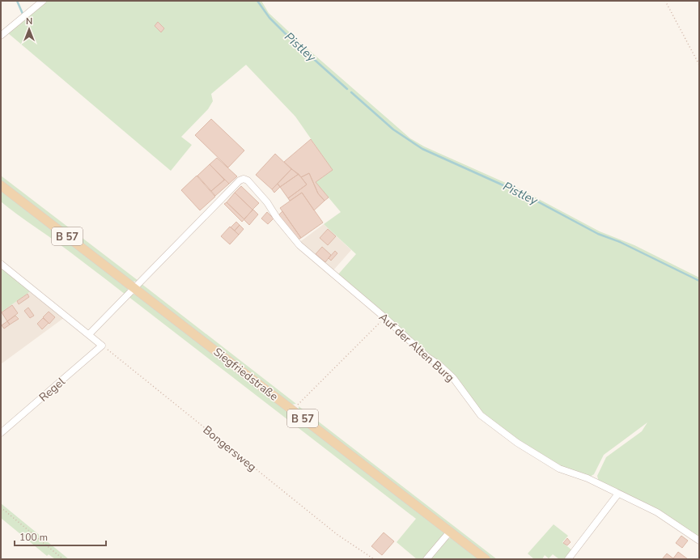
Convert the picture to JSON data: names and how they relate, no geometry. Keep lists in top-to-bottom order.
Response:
{
  "streets": {
    "main road": ["B 57", "Siegfriedstraße"],
    "street": ["Auf der Alten Burg", "Regel"],
    "path": ["Bongersweg"]
  },
  "crossings": [
    ["B 57", "Auf der Alten Burg"],
    ["B 57", "Siegfriedstraße"],
    ["Auf der Alten Burg", "Siegfriedstraße"],
    ["Regel", "Bongersweg"]
  ],
  "water": ["Pistley"],
  "scale_bar": "100 m",
  "north": "top"
}
